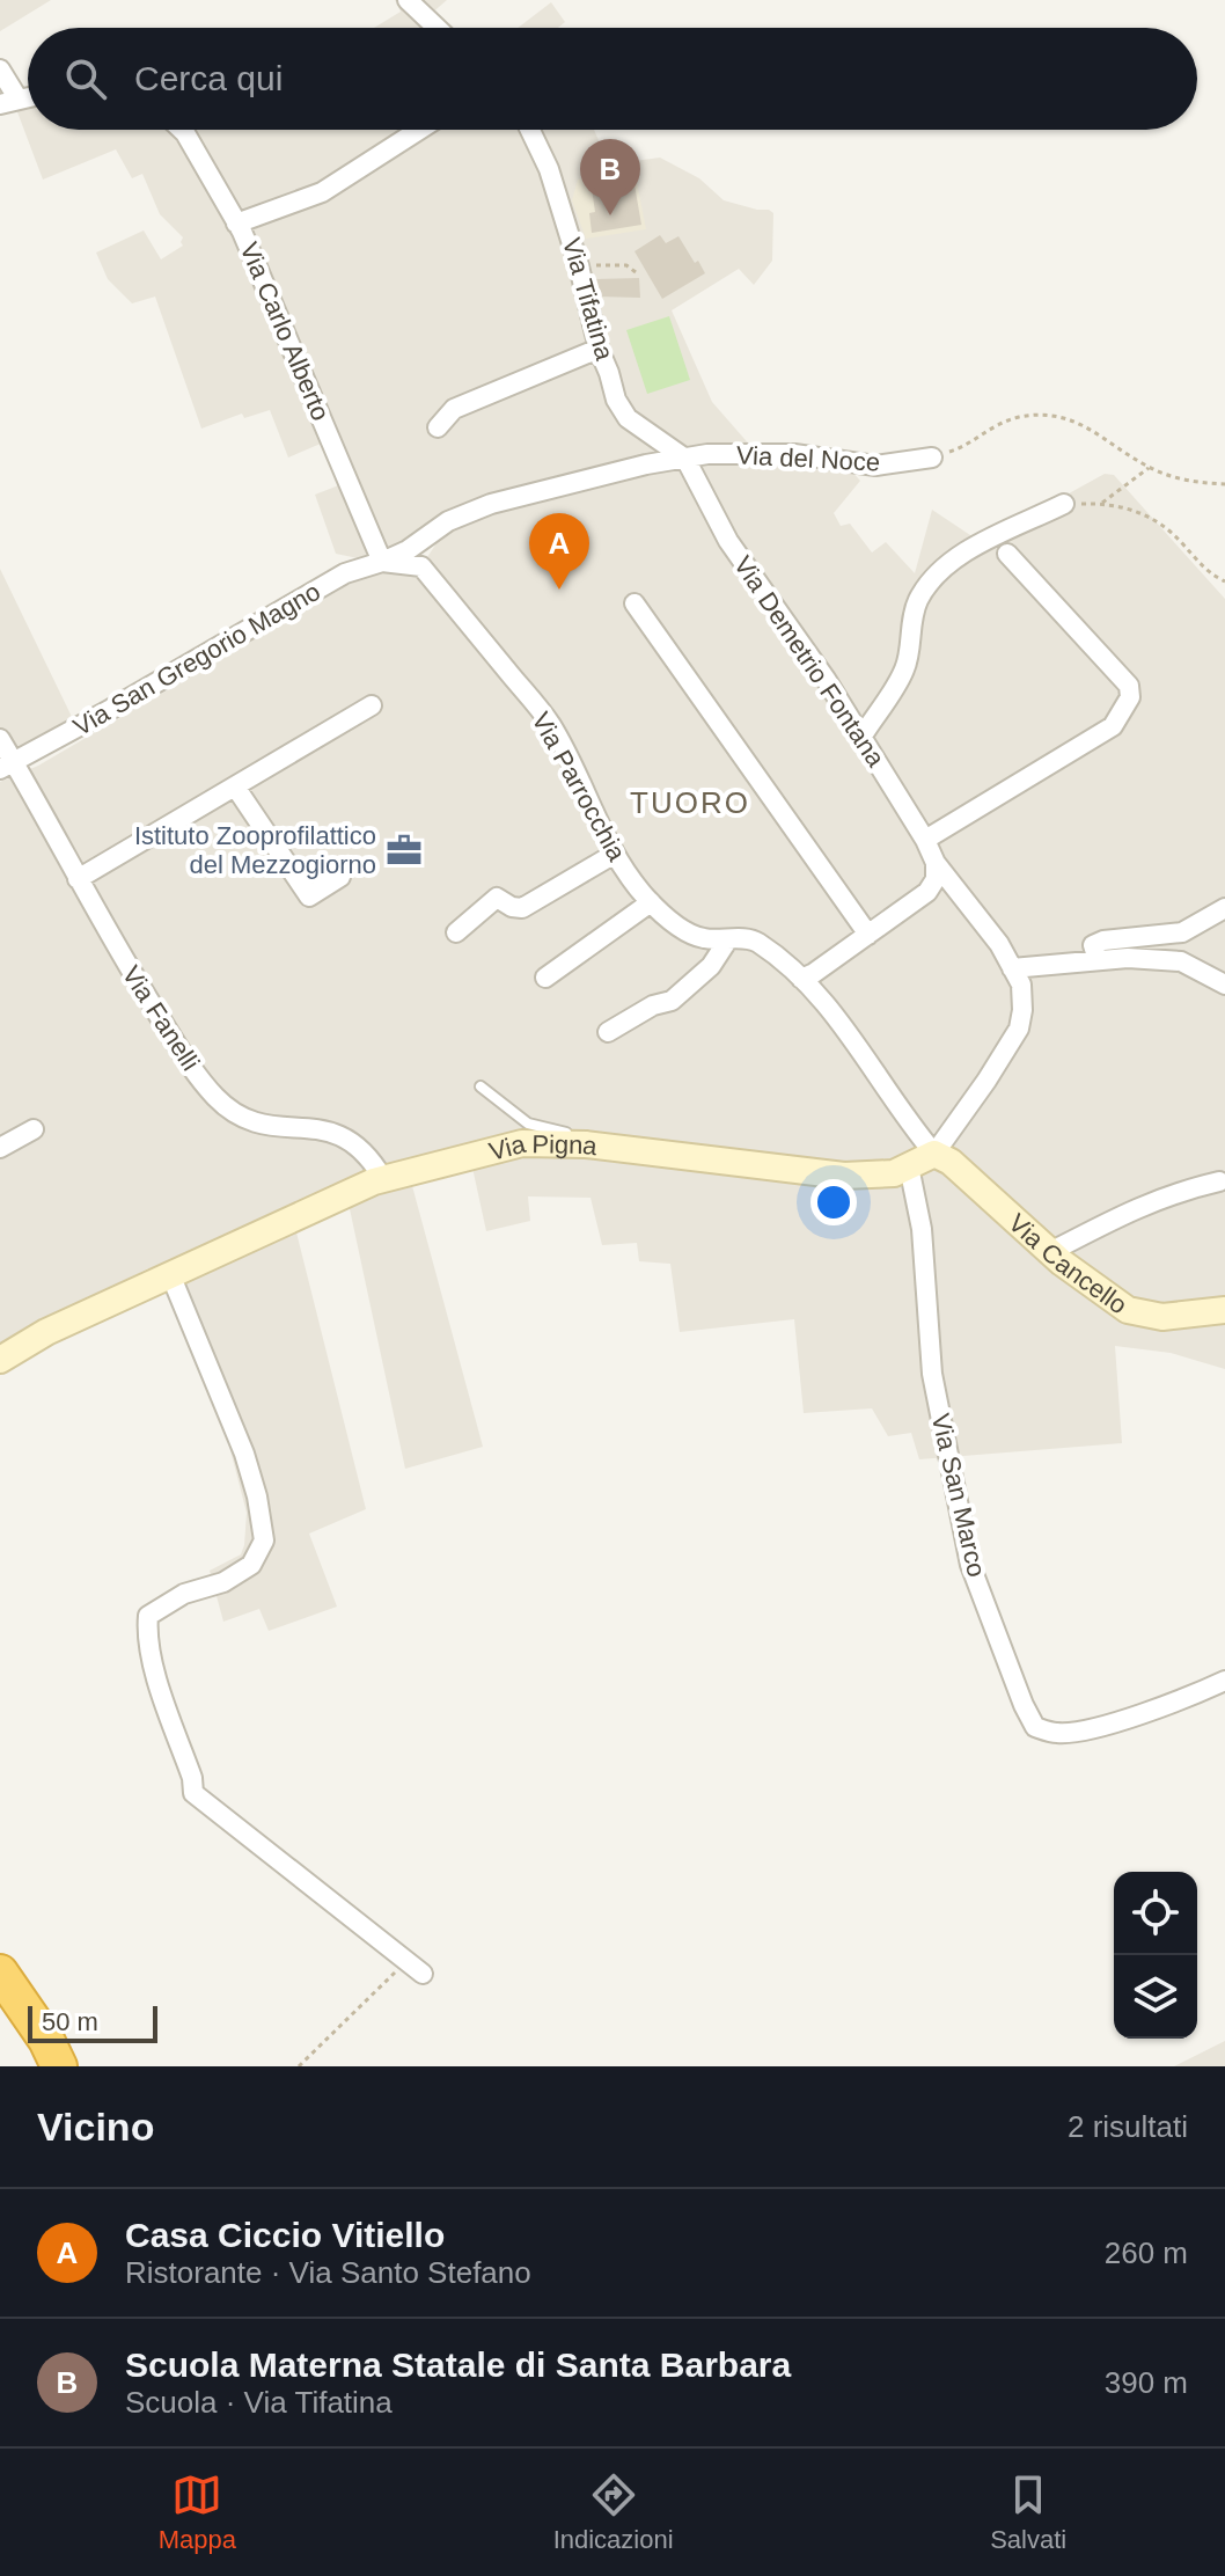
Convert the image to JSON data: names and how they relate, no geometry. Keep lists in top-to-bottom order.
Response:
{
  "streets": {
    "street": [
      "Via Tifatina",
      "Via Carlo Alberto",
      "Via del Noce",
      "Via San Gregorio Magno",
      "Via Demetrio Fontana",
      "Via Parrocchia",
      "Via Fanelli",
      "Via Pigna",
      "Via Cancello",
      "Via San Marco"
    ]
  },
  "crossings": [
    ["Via Tifatina", "Via del Noce"],
    ["Via Tifatina", "Via Demetrio Fontana"],
    ["Via Carlo Alberto", "Via del Noce"],
    ["Via Carlo Alberto", "Via San Gregorio Magno"],
    ["Via Carlo Alberto", "Via Parrocchia"],
    ["Via del Noce", "Via San Gregorio Magno"],
    ["Via del Noce", "Via Demetrio Fontana"],
    ["Via del Noce", "Via Parrocchia"],
    ["Via San Gregorio Magno", "Via Parrocchia"],
    ["Via San Gregorio Magno", "Via Fanelli"],
    ["Via Demetrio Fontana", "Via Parrocchia"],
    ["Via Demetrio Fontana", "Via Pigna"],
    ["Via Demetrio Fontana", "Via Cancello"],
    ["Via Parrocchia", "Via Pigna"],
    ["Via Parrocchia", "Via Cancello"],
    ["Via Fanelli", "Via Pigna"],
    ["Via Pigna", "Via Cancello"],
    ["Via Pigna", "Via San Marco"]
  ],
  "districts": ["TUORO"],
  "places": {
    "office": ["Istituto Zooprofilattico del Mezzogiorno"]
  },
  "scale_bar": "50 m",
  "page": {
    "search": "Cerca qui",
    "pins": ["B", "A"],
    "scale": "50 m",
    "heading": ["Vicino", "2 risultati"],
    "list": [
      {
        "mark": "A",
        "name": "Casa Ciccio Vitiello",
        "note": "Ristorante · Via Santo Stefano",
        "value": "260 m"
      },
      {
        "mark": "B",
        "name": "Scuola Materna Statale di Santa Barbara",
        "note": "Scuola · Via Tifatina",
        "value": "390 m"
      }
    ],
    "nav": ["Mappa", "Indicazioni", "Salvati"]
  }
}
